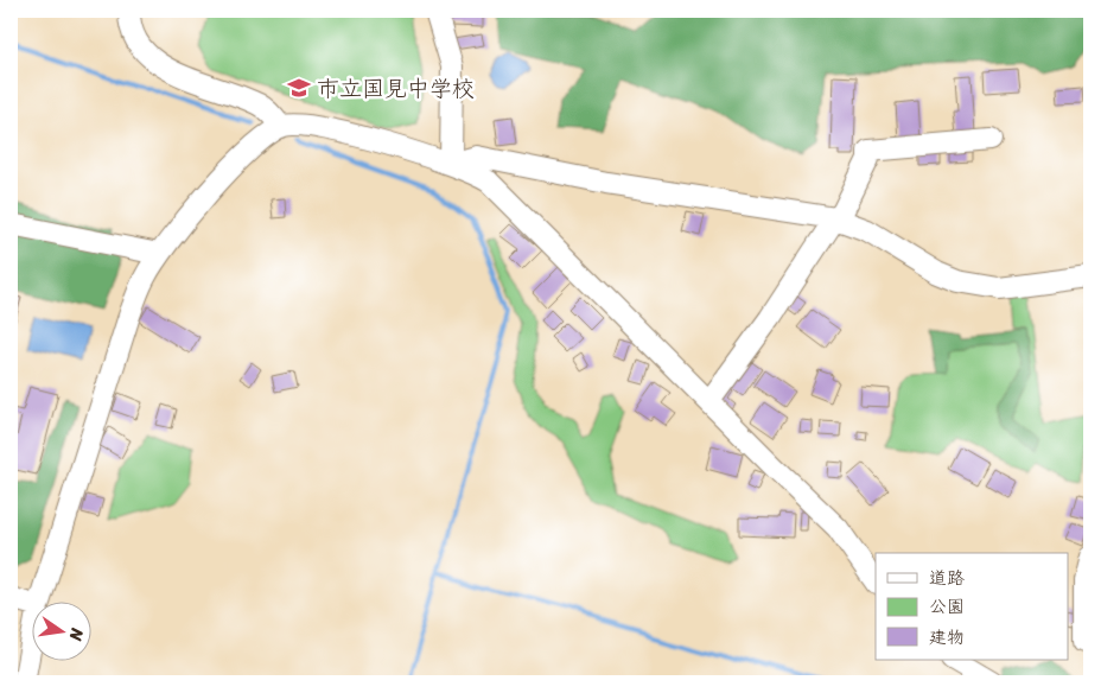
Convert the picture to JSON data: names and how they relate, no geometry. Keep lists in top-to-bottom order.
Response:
{
  "places": {
    "school or university": ["市立国見中学校"]
  },
  "legend": ["道路", "公園", "建物"],
  "north": "right"
}
